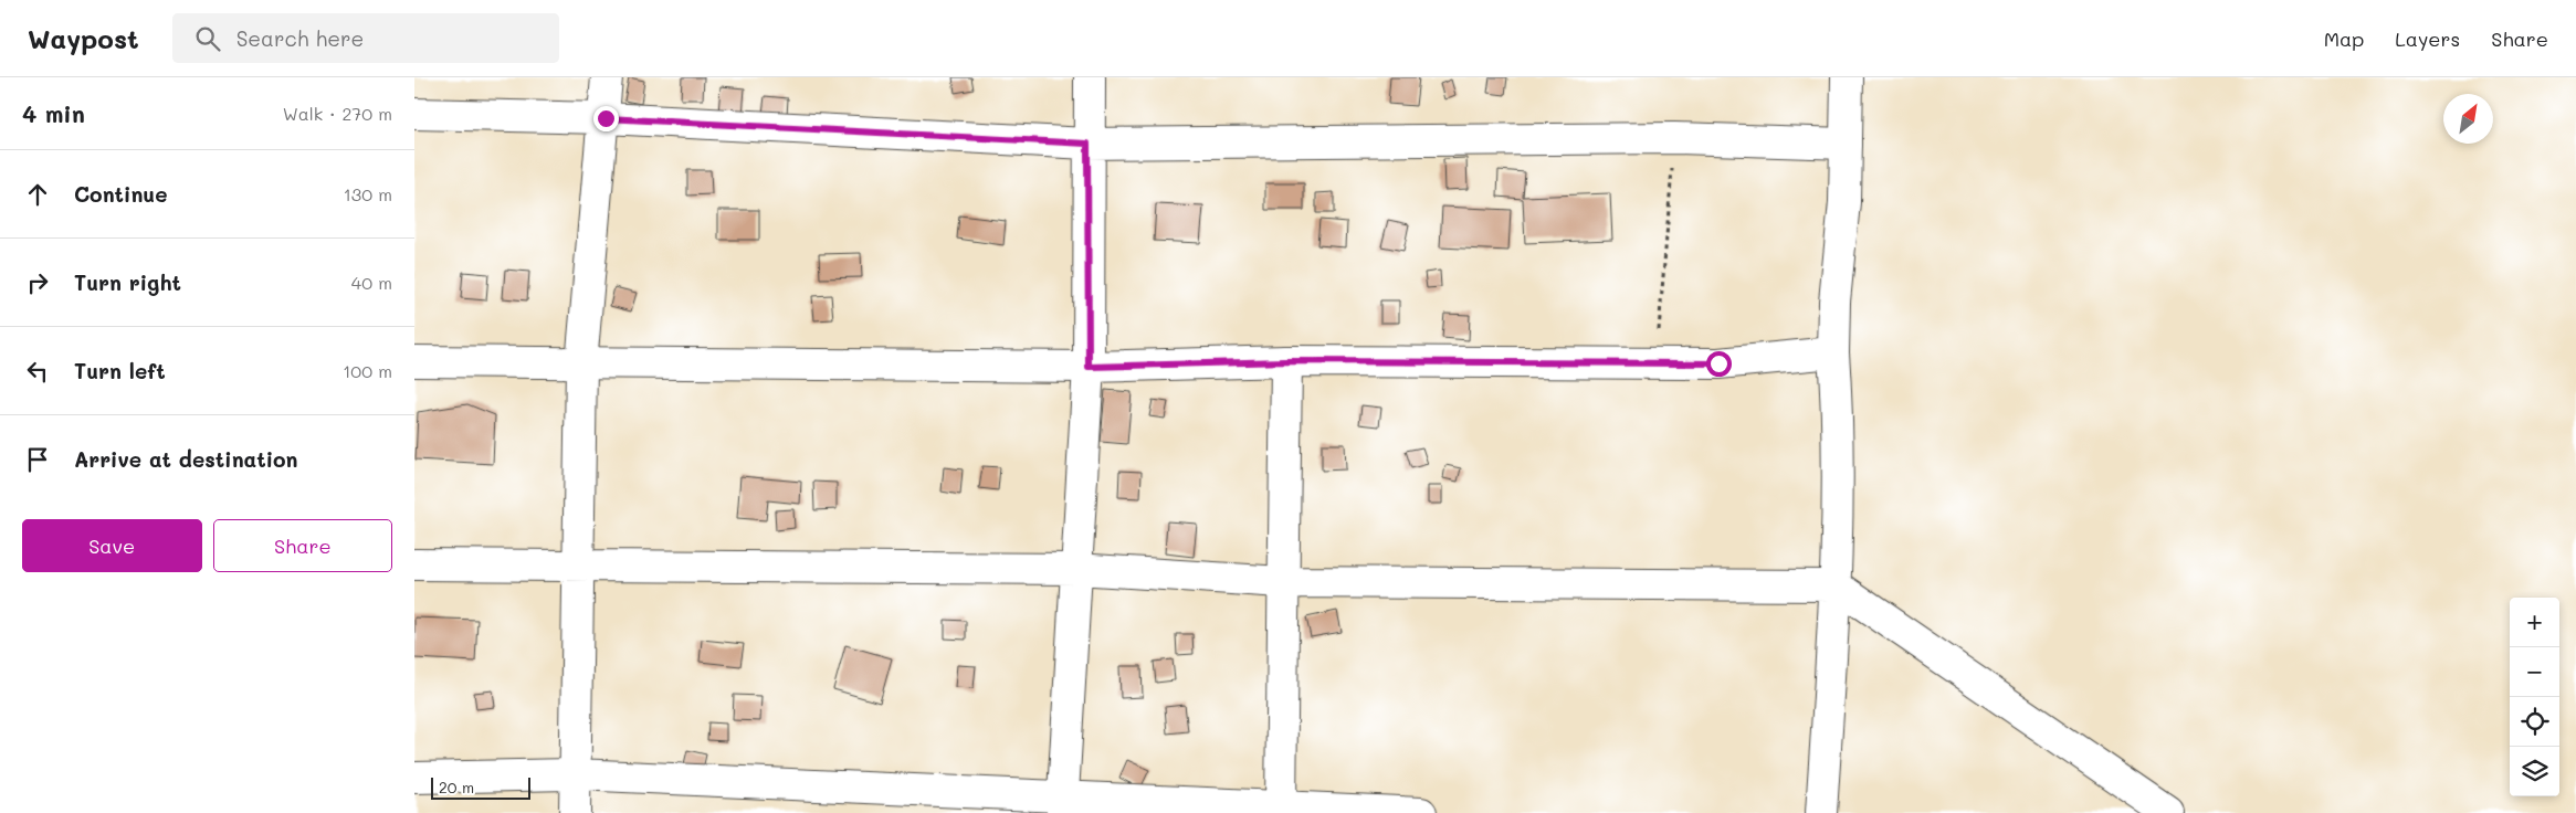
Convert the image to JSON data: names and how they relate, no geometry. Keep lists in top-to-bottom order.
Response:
{
  "scale_bar": "20 m",
  "north": "top right",
  "page": {
    "header": "Waypost",
    "search": "Search here",
    "nav": ["Map", "Layers", "Share"],
    "heading": ["4 min", "Walk · 270 m"],
    "list": [
      ["Continue", "130 m"],
      ["Turn right", "40 m"],
      ["Turn left", "100 m"],
      "Arrive at destination"
    ],
    "buttons": ["Save", "Share"],
    "map_buttons": ["+", "−"],
    "scale": "20 m"
  }
}
